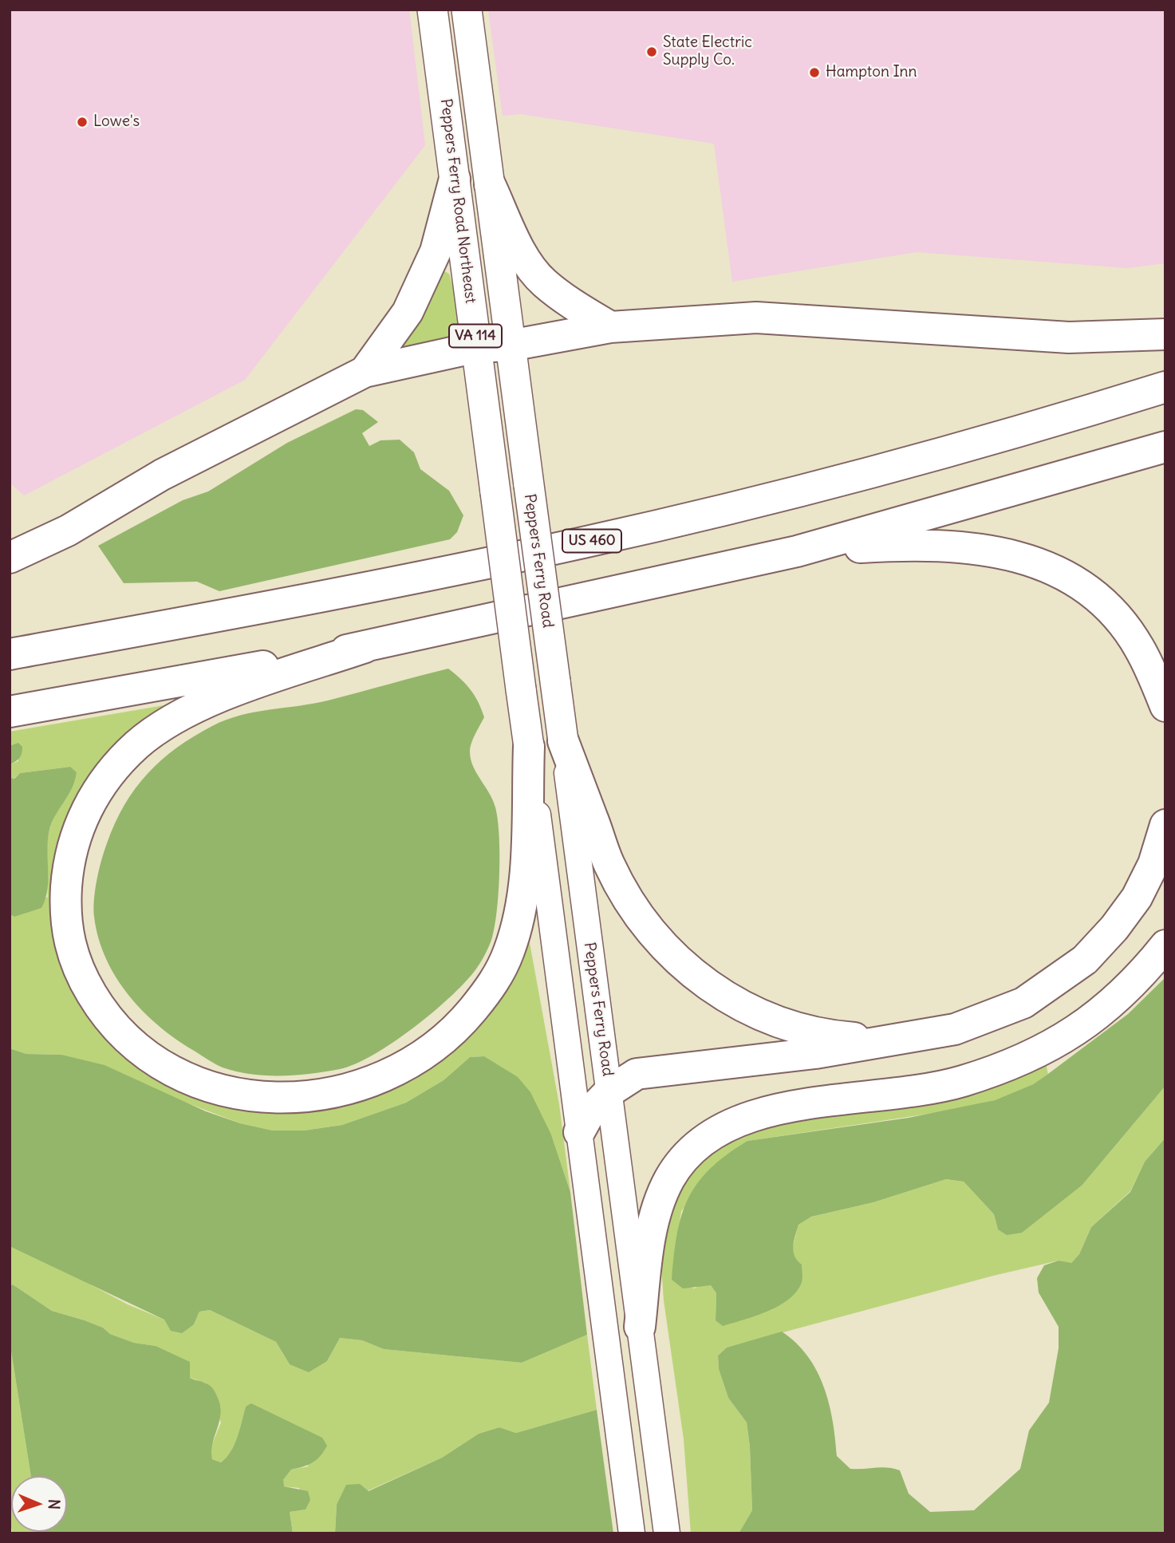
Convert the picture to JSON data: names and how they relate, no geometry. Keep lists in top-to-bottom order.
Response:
{
  "streets": {
    "highway": ["US 460"],
    "main road": ["Peppers Ferry Road Northeast", "VA 114", "Peppers Ferry Road"]
  },
  "crossings": [
    ["Peppers Ferry Road Northeast", "VA 114"],
    ["VA 114", "Peppers Ferry Road"]
  ],
  "places": ["State Electric Supply Co.", "Hampton Inn", "Lowe's"],
  "north": "right"
}
